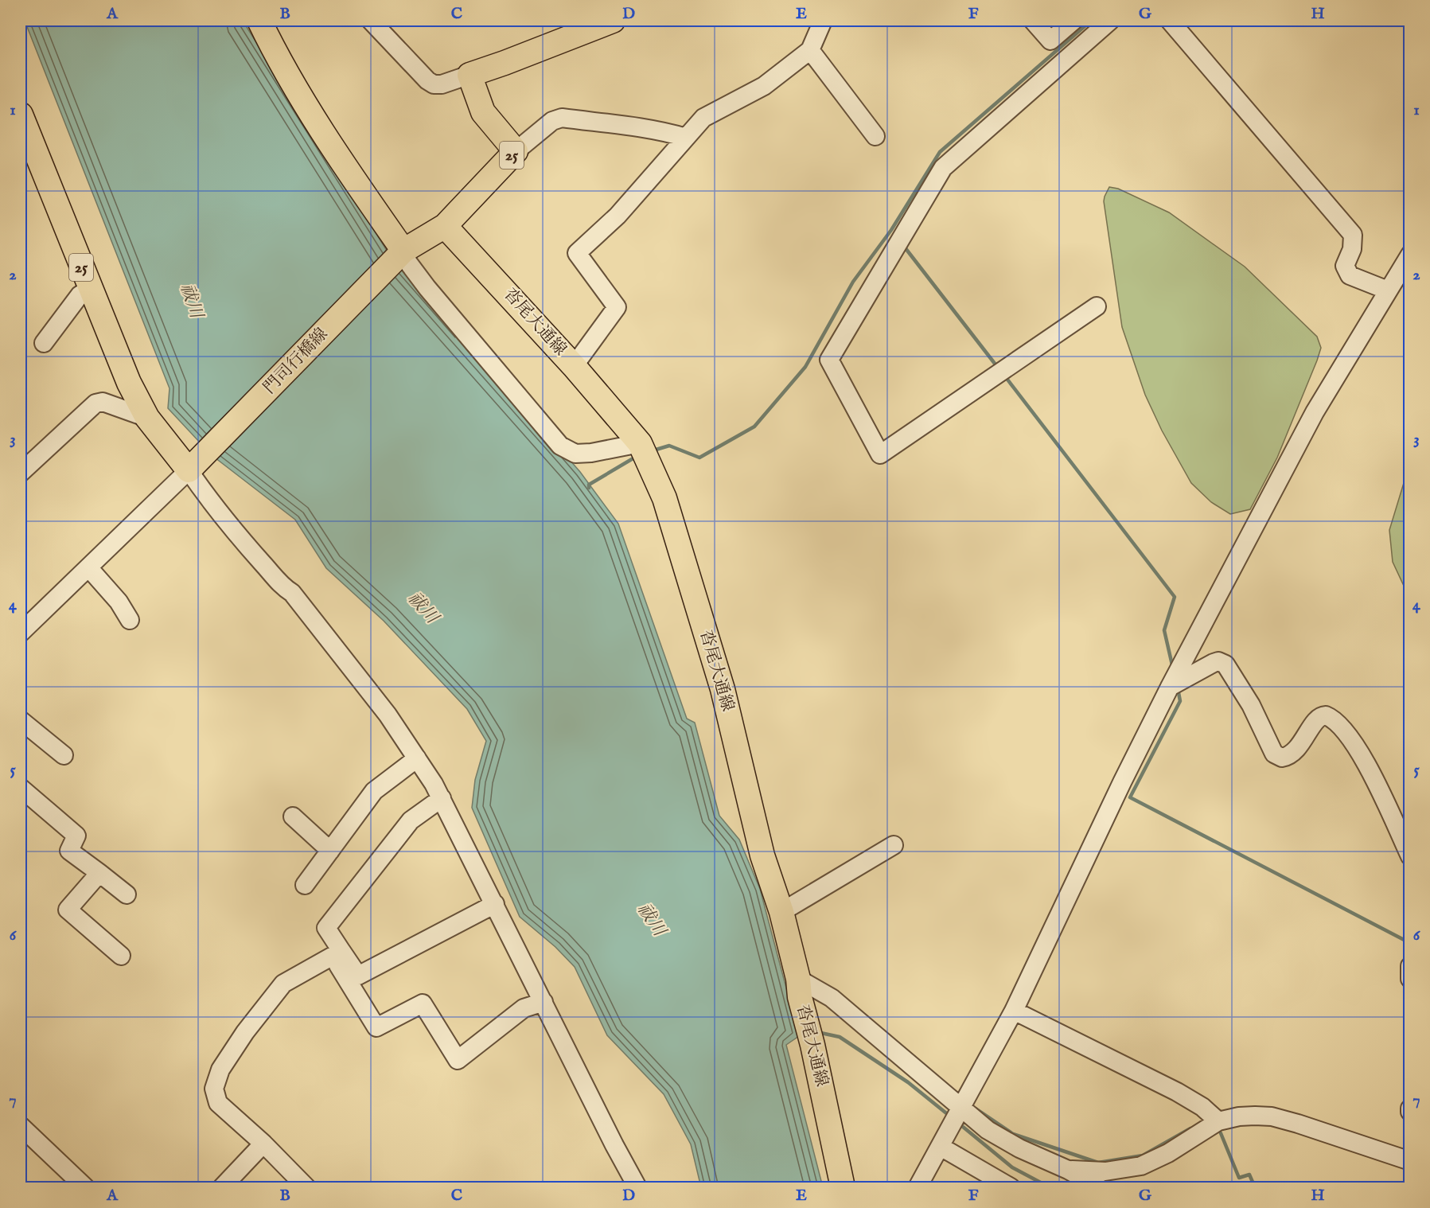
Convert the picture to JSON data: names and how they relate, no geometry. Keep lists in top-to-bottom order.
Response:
{
  "streets": {
    "main road": ["25", "沓尾大通線", "門司行橋線"]
  },
  "crossings": [
    ["25", "門司行橋線"],
    ["沓尾大通線", "門司行橋線"]
  ],
  "water": ["祓川"],
  "grid": {
    "columns": [
      "A",
      "B",
      "C",
      "D",
      "E",
      "F",
      "G",
      "H"
    ],
    "rows": [
      "1",
      "2",
      "3",
      "4",
      "5",
      "6",
      "7"
    ]
  }
}
